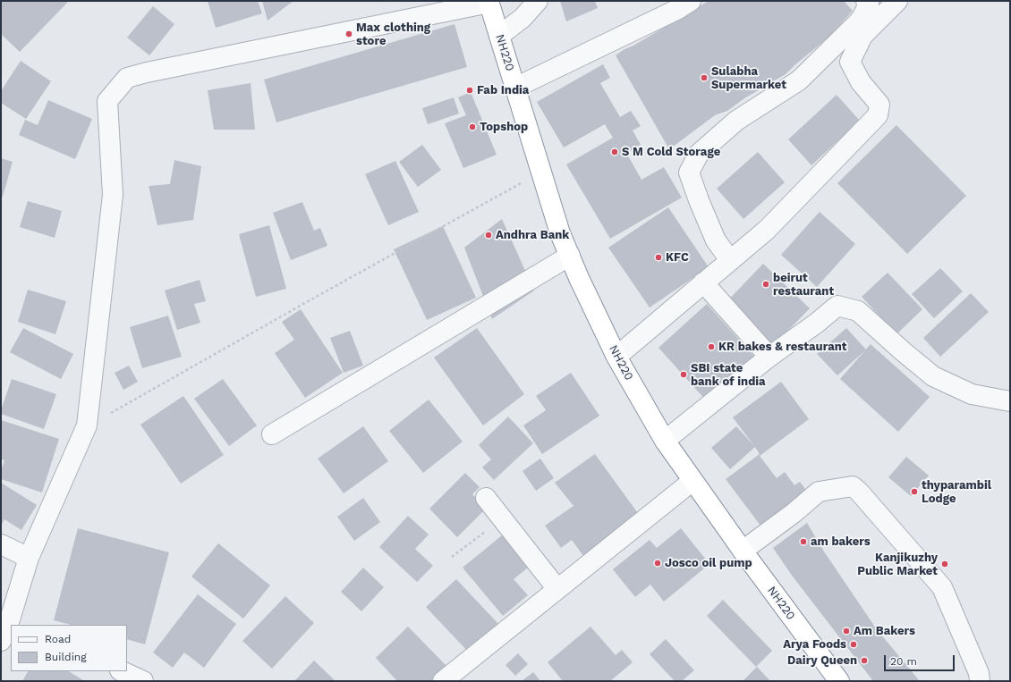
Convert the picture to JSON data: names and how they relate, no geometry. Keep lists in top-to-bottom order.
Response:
{
  "streets": {
    "highway": ["NH220"]
  },
  "places": [
    "Max clothing store",
    "Sulabha Supermarket",
    "Fab India",
    "Topshop",
    "S M Cold Storage",
    "Andhra Bank",
    "KFC",
    "beirut restaurant",
    "KR bakes & restaurant",
    "SBI state bank of india",
    "thyparambil Lodge",
    "am bakers",
    "Josco oil pump",
    "Kanjikuzhy Public Market",
    "Am Bakers",
    "Arya Foods",
    "Dairy Queen"
  ],
  "legend": ["Road", "Building"],
  "scale_bar": "20 m"
}
